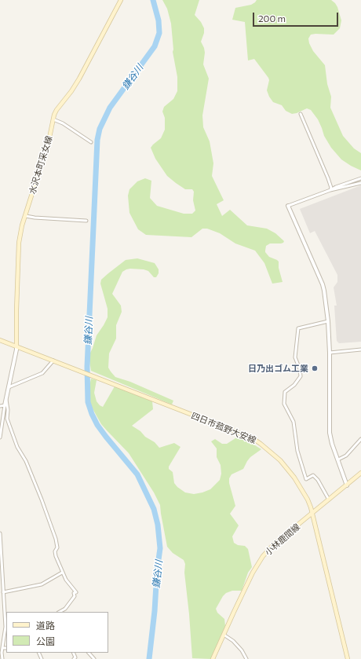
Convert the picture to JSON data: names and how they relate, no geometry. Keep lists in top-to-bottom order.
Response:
{
  "streets": {
    "main road": ["水沢本町采女線", "四日市菰野大安線", "小林鹿間線"]
  },
  "crossings": [
    ["水沢本町采女線", "四日市菰野大安線"],
    ["四日市菰野大安線", "小林鹿間線"]
  ],
  "water": ["鎌谷川"],
  "places": ["日乃出ゴム工業"],
  "legend": ["道路", "公園"],
  "scale_bar": "200 m"
}
